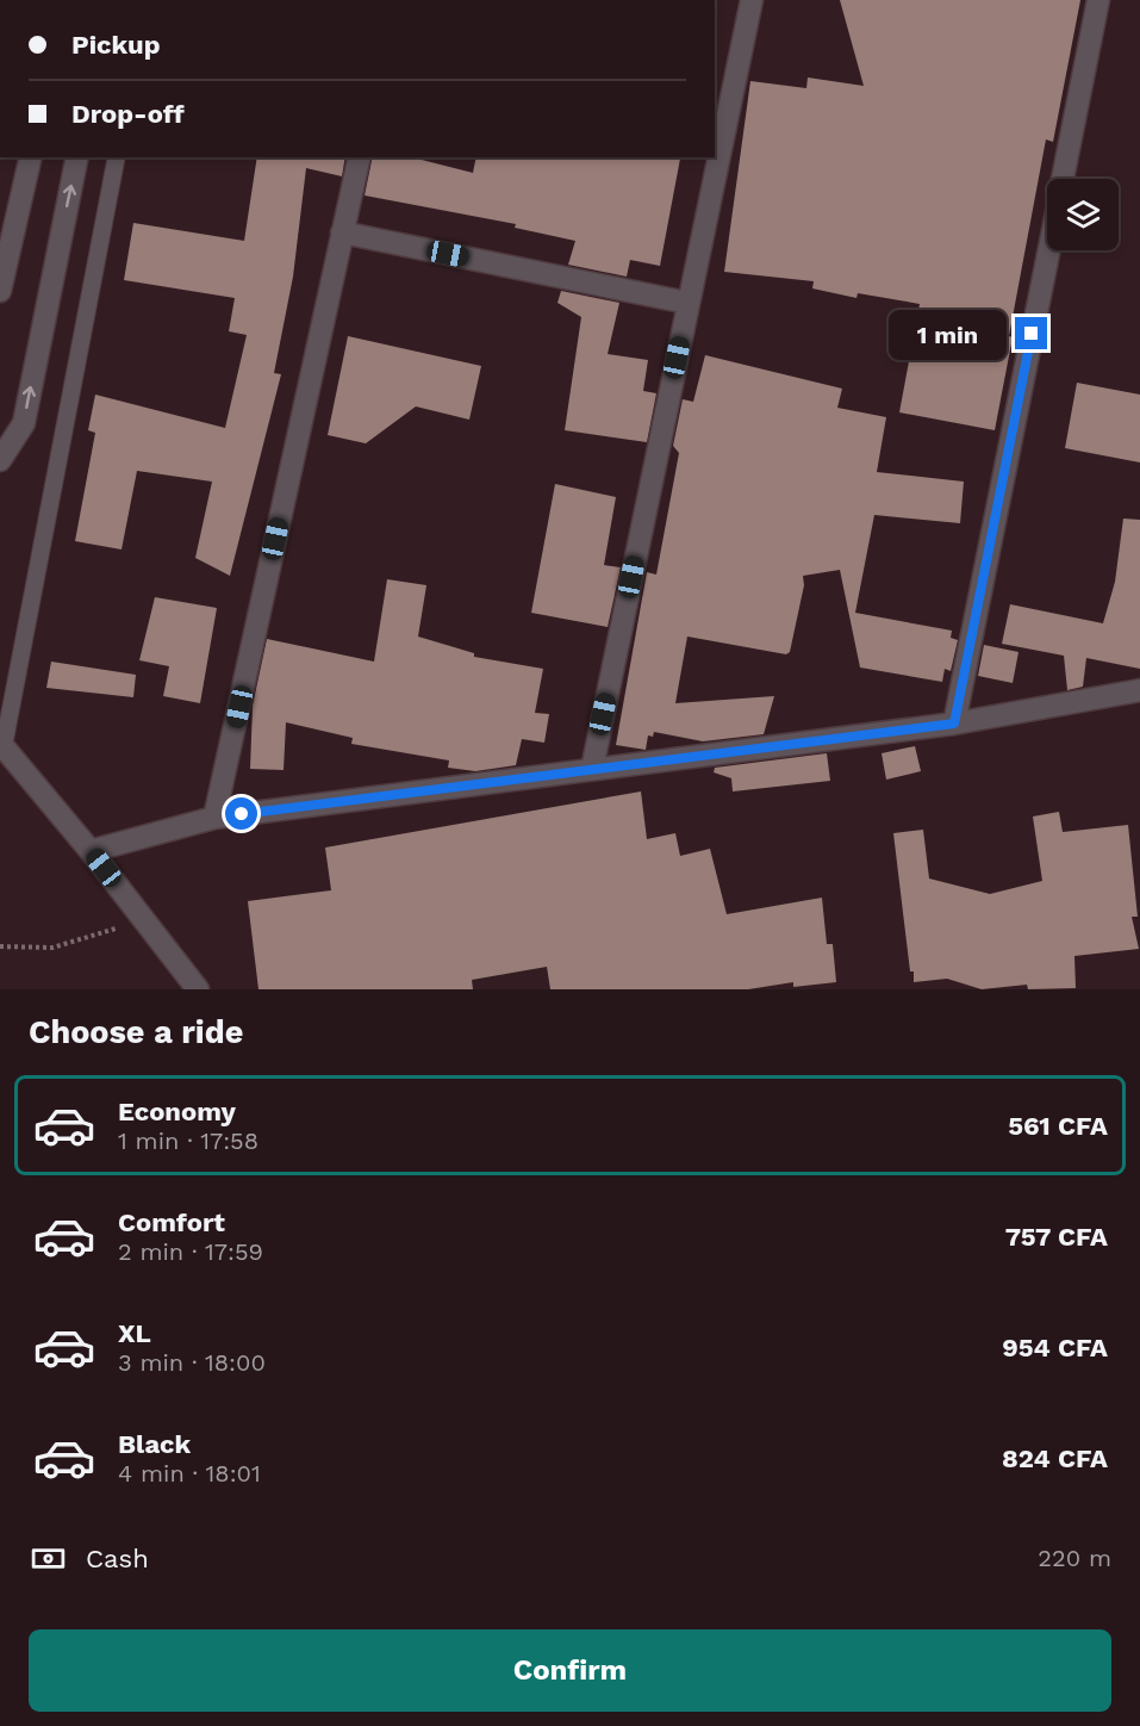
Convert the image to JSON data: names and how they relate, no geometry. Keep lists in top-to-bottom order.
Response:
{
  "page": {
    "banner": ["Pickup", "Drop-off"],
    "bubble": "1 min",
    "heading": "Choose a ride",
    "list": [
      {
        "name": "Economy",
        "note": "1 min · 17:58",
        "value": "561 CFA"
      },
      {
        "name": "Comfort",
        "note": "2 min · 17:59",
        "value": "757 CFA"
      },
      {
        "name": "XL",
        "note": "3 min · 18:00",
        "value": "954 CFA"
      },
      {
        "name": "Black",
        "note": "4 min · 18:01",
        "value": "824 CFA"
      }
    ],
    "pay": ["Cash", "220 m"],
    "buttons": "Confirm"
  }
}
